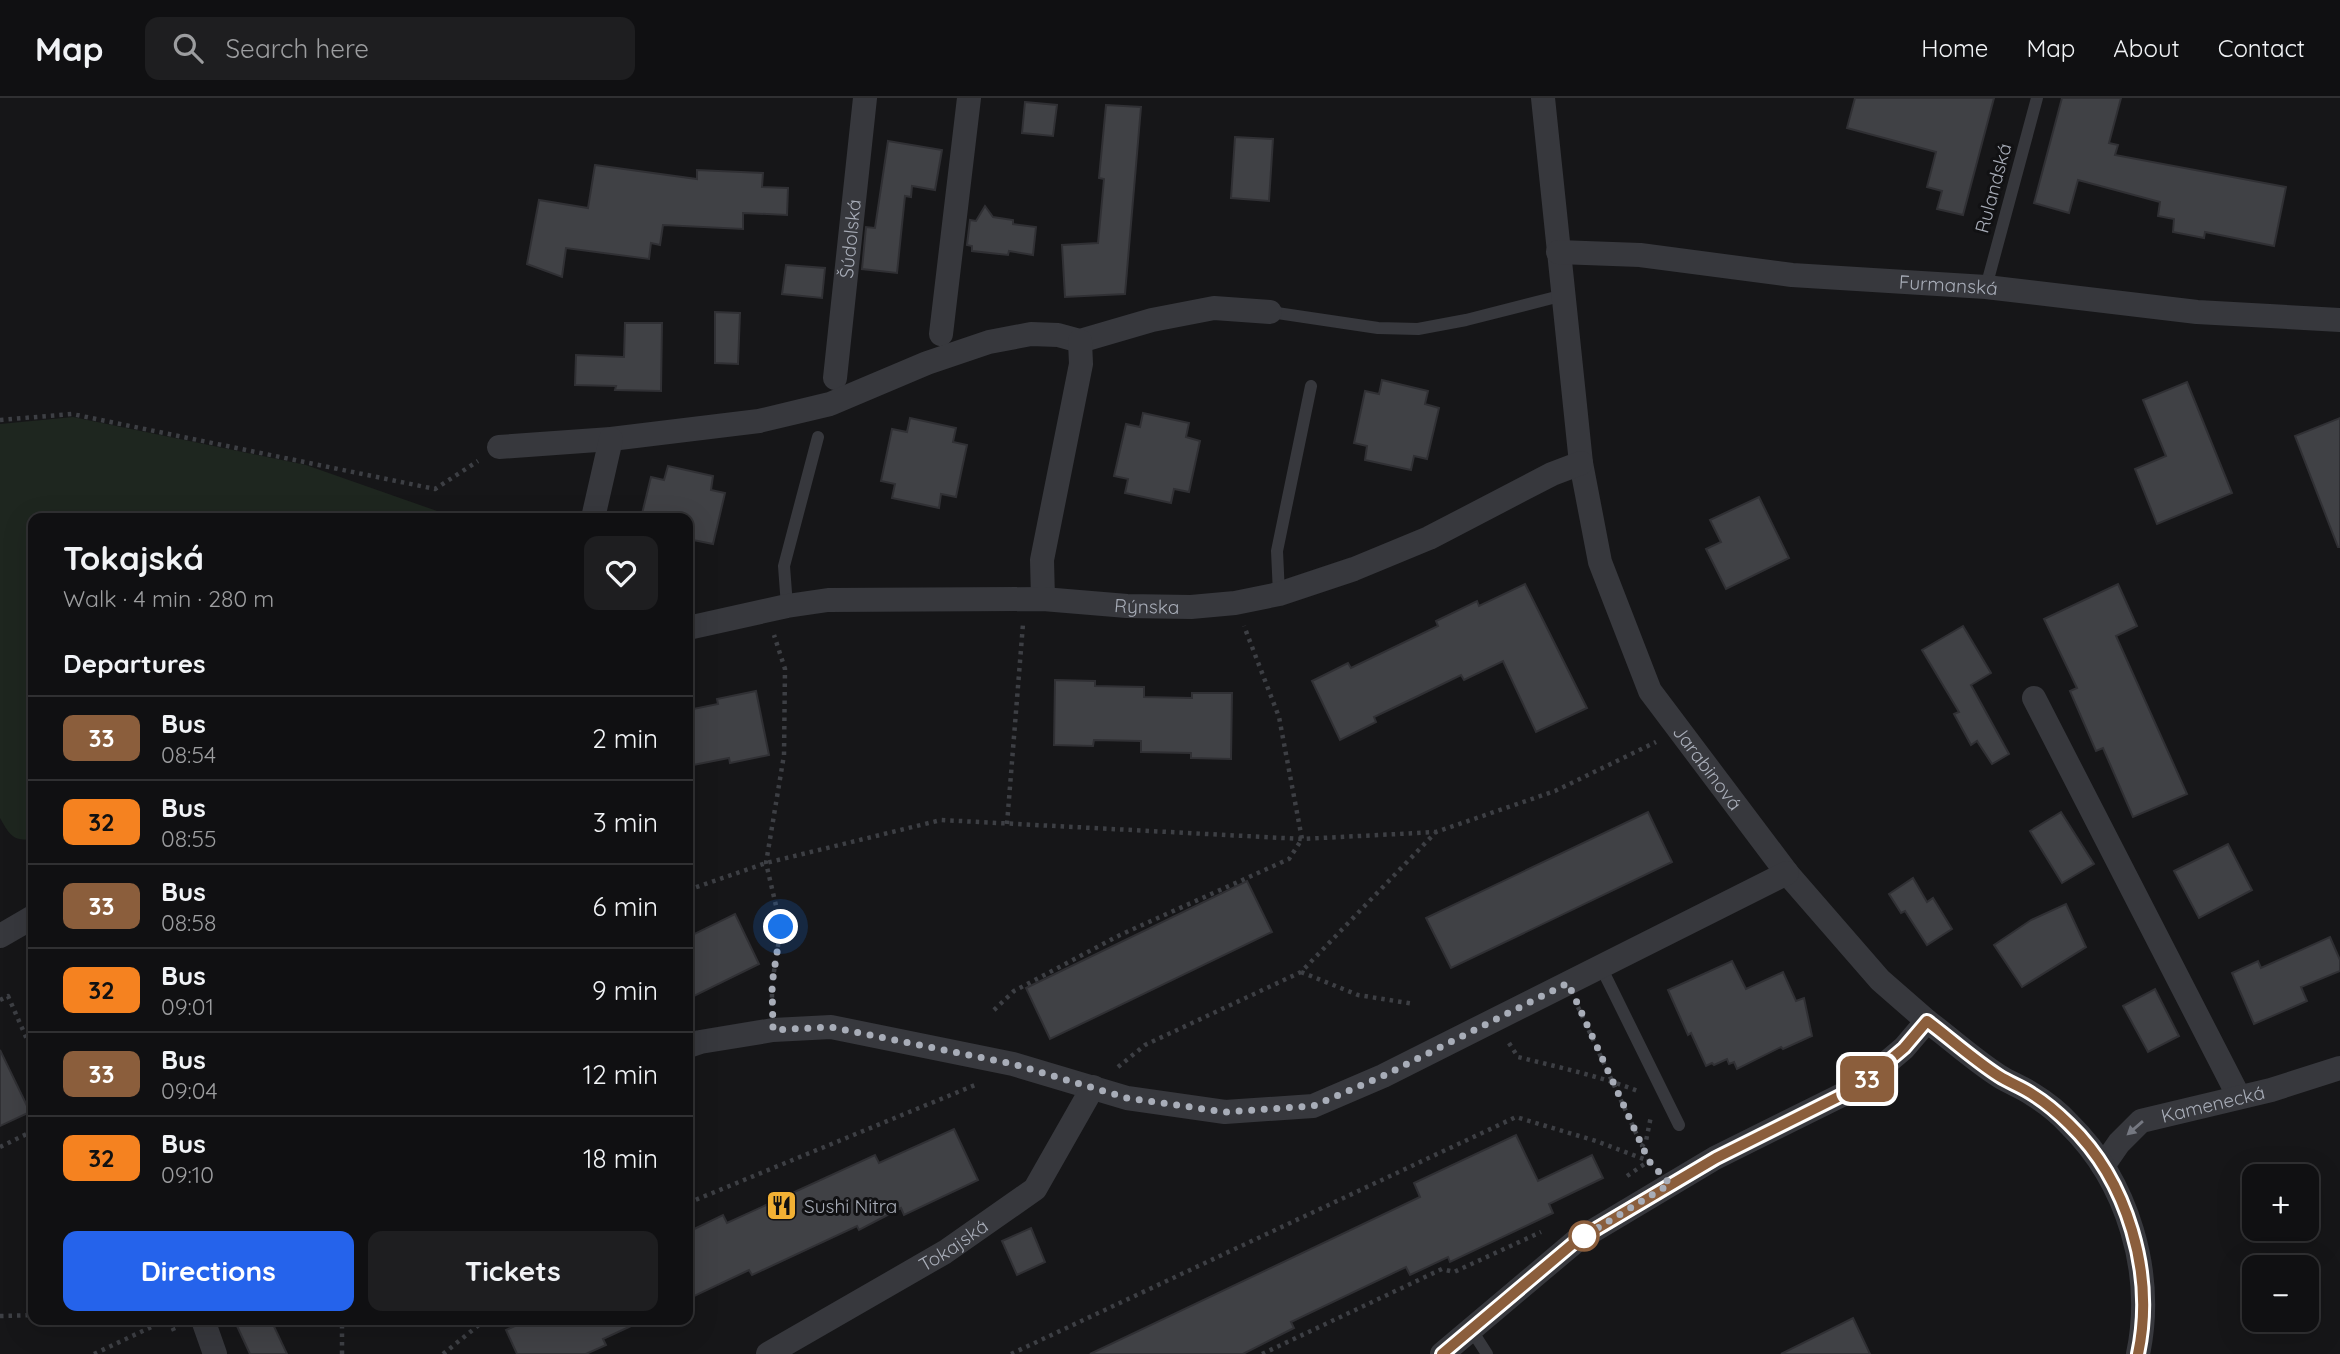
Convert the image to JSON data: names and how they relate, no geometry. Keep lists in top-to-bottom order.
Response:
{
  "streets": {
    "street": [
      "Šúdolská",
      "Furmanská",
      "Rýnska",
      "Jarabinová",
      "Kamenecká",
      "Tokajská"
    ],
    "lane": ["Rulandská"]
  },
  "crossings": [
    ["Rulandská", "Furmanská"],
    ["Furmanská", "Jarabinová"],
    ["Rýnska", "Jarabinová"],
    ["Jarabinová", "Kamenecká"]
  ],
  "one_way": ["Kamenecká"],
  "places": {
    "restaurant": ["Sushi Nitra"]
  },
  "lines": ["bus line 33"],
  "page": {
    "header": "Map",
    "search": "Search here",
    "nav": [
      "Home",
      "Map",
      "About",
      "Contact"
    ],
    "on_map": "33",
    "heading": [
      ["Tokajská", "Walk · 4 min · 280 m"],
      "Departures"
    ],
    "list": [
      {
        "mark": "33",
        "name": "Bus",
        "note": "08:54",
        "value": "2 min"
      },
      {
        "mark": "32",
        "name": "Bus",
        "note": "08:55",
        "value": "3 min"
      },
      {
        "mark": "33",
        "name": "Bus",
        "note": "08:58",
        "value": "6 min"
      },
      {
        "mark": "32",
        "name": "Bus",
        "note": "09:01",
        "value": "9 min"
      },
      {
        "mark": "33",
        "name": "Bus",
        "note": "09:04",
        "value": "12 min"
      },
      {
        "mark": "32",
        "name": "Bus",
        "note": "09:10",
        "value": "18 min"
      }
    ],
    "map_buttons": ["+", "−"],
    "buttons": ["Directions", "Tickets"]
  }
}
